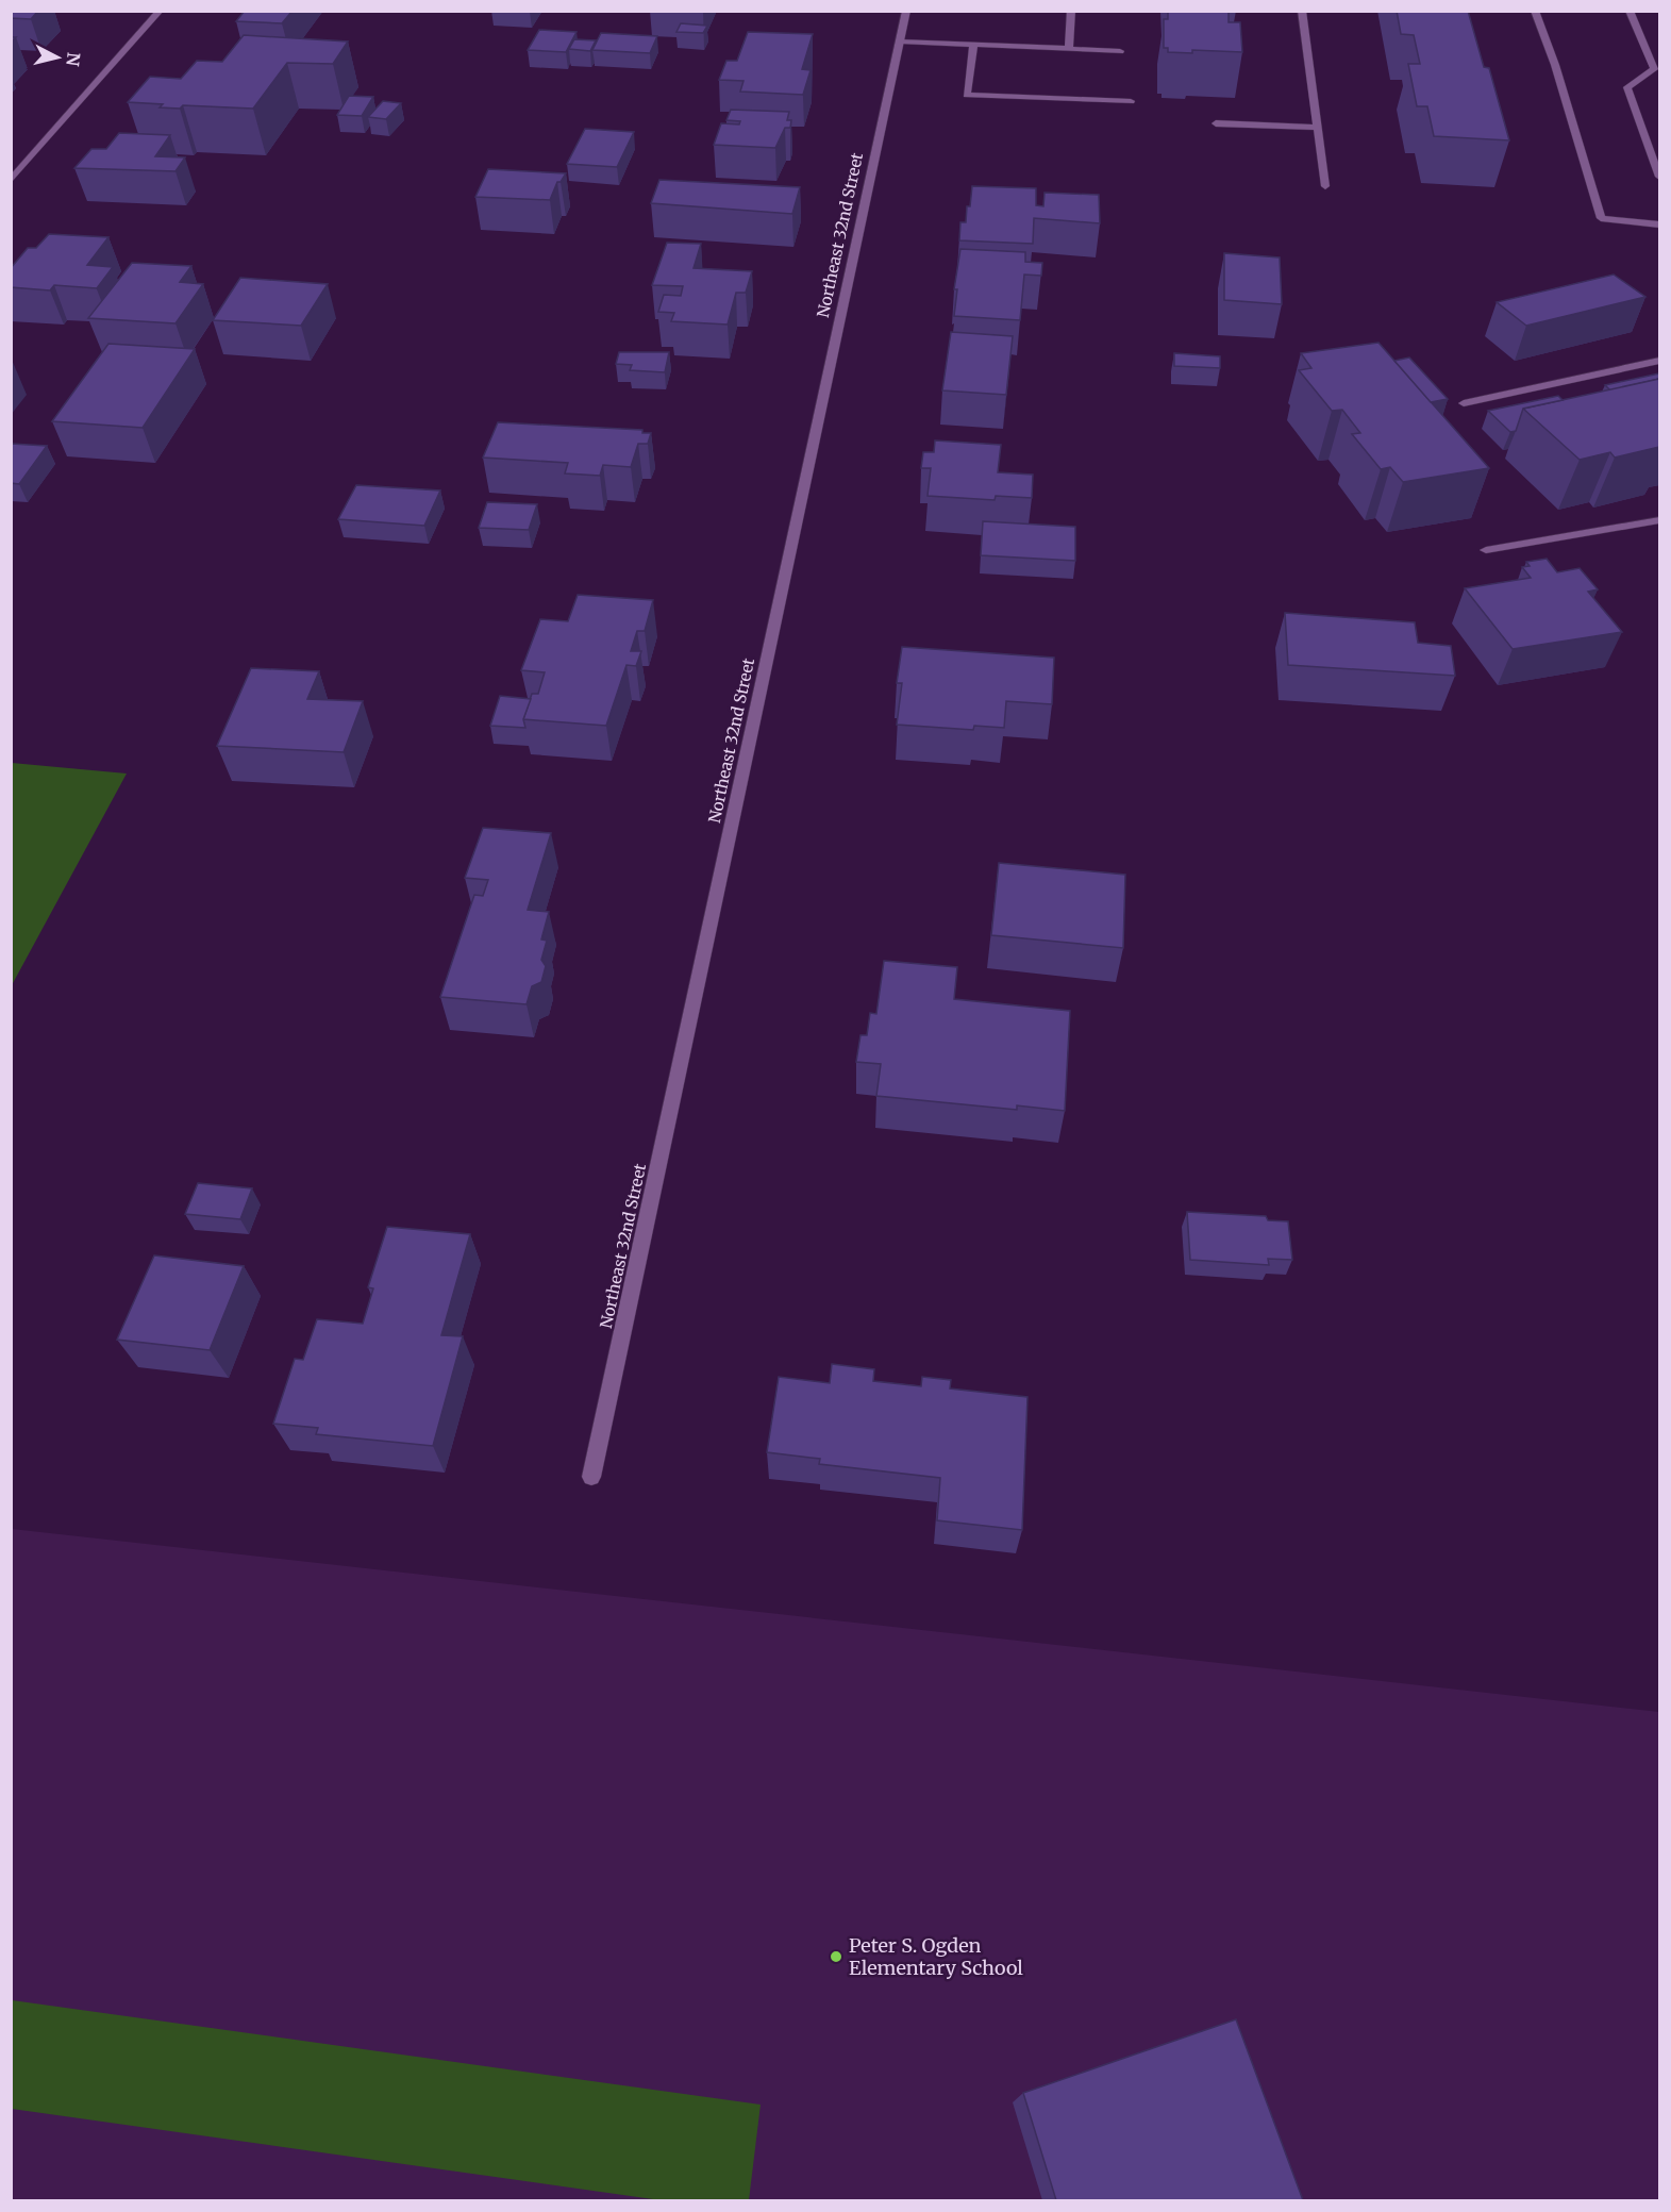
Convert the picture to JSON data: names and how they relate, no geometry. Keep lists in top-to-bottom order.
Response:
{
  "streets": {
    "street": ["Northeast 32nd Street"]
  },
  "places": ["Peter S. Ogden Elementary School"],
  "north": "right"
}
